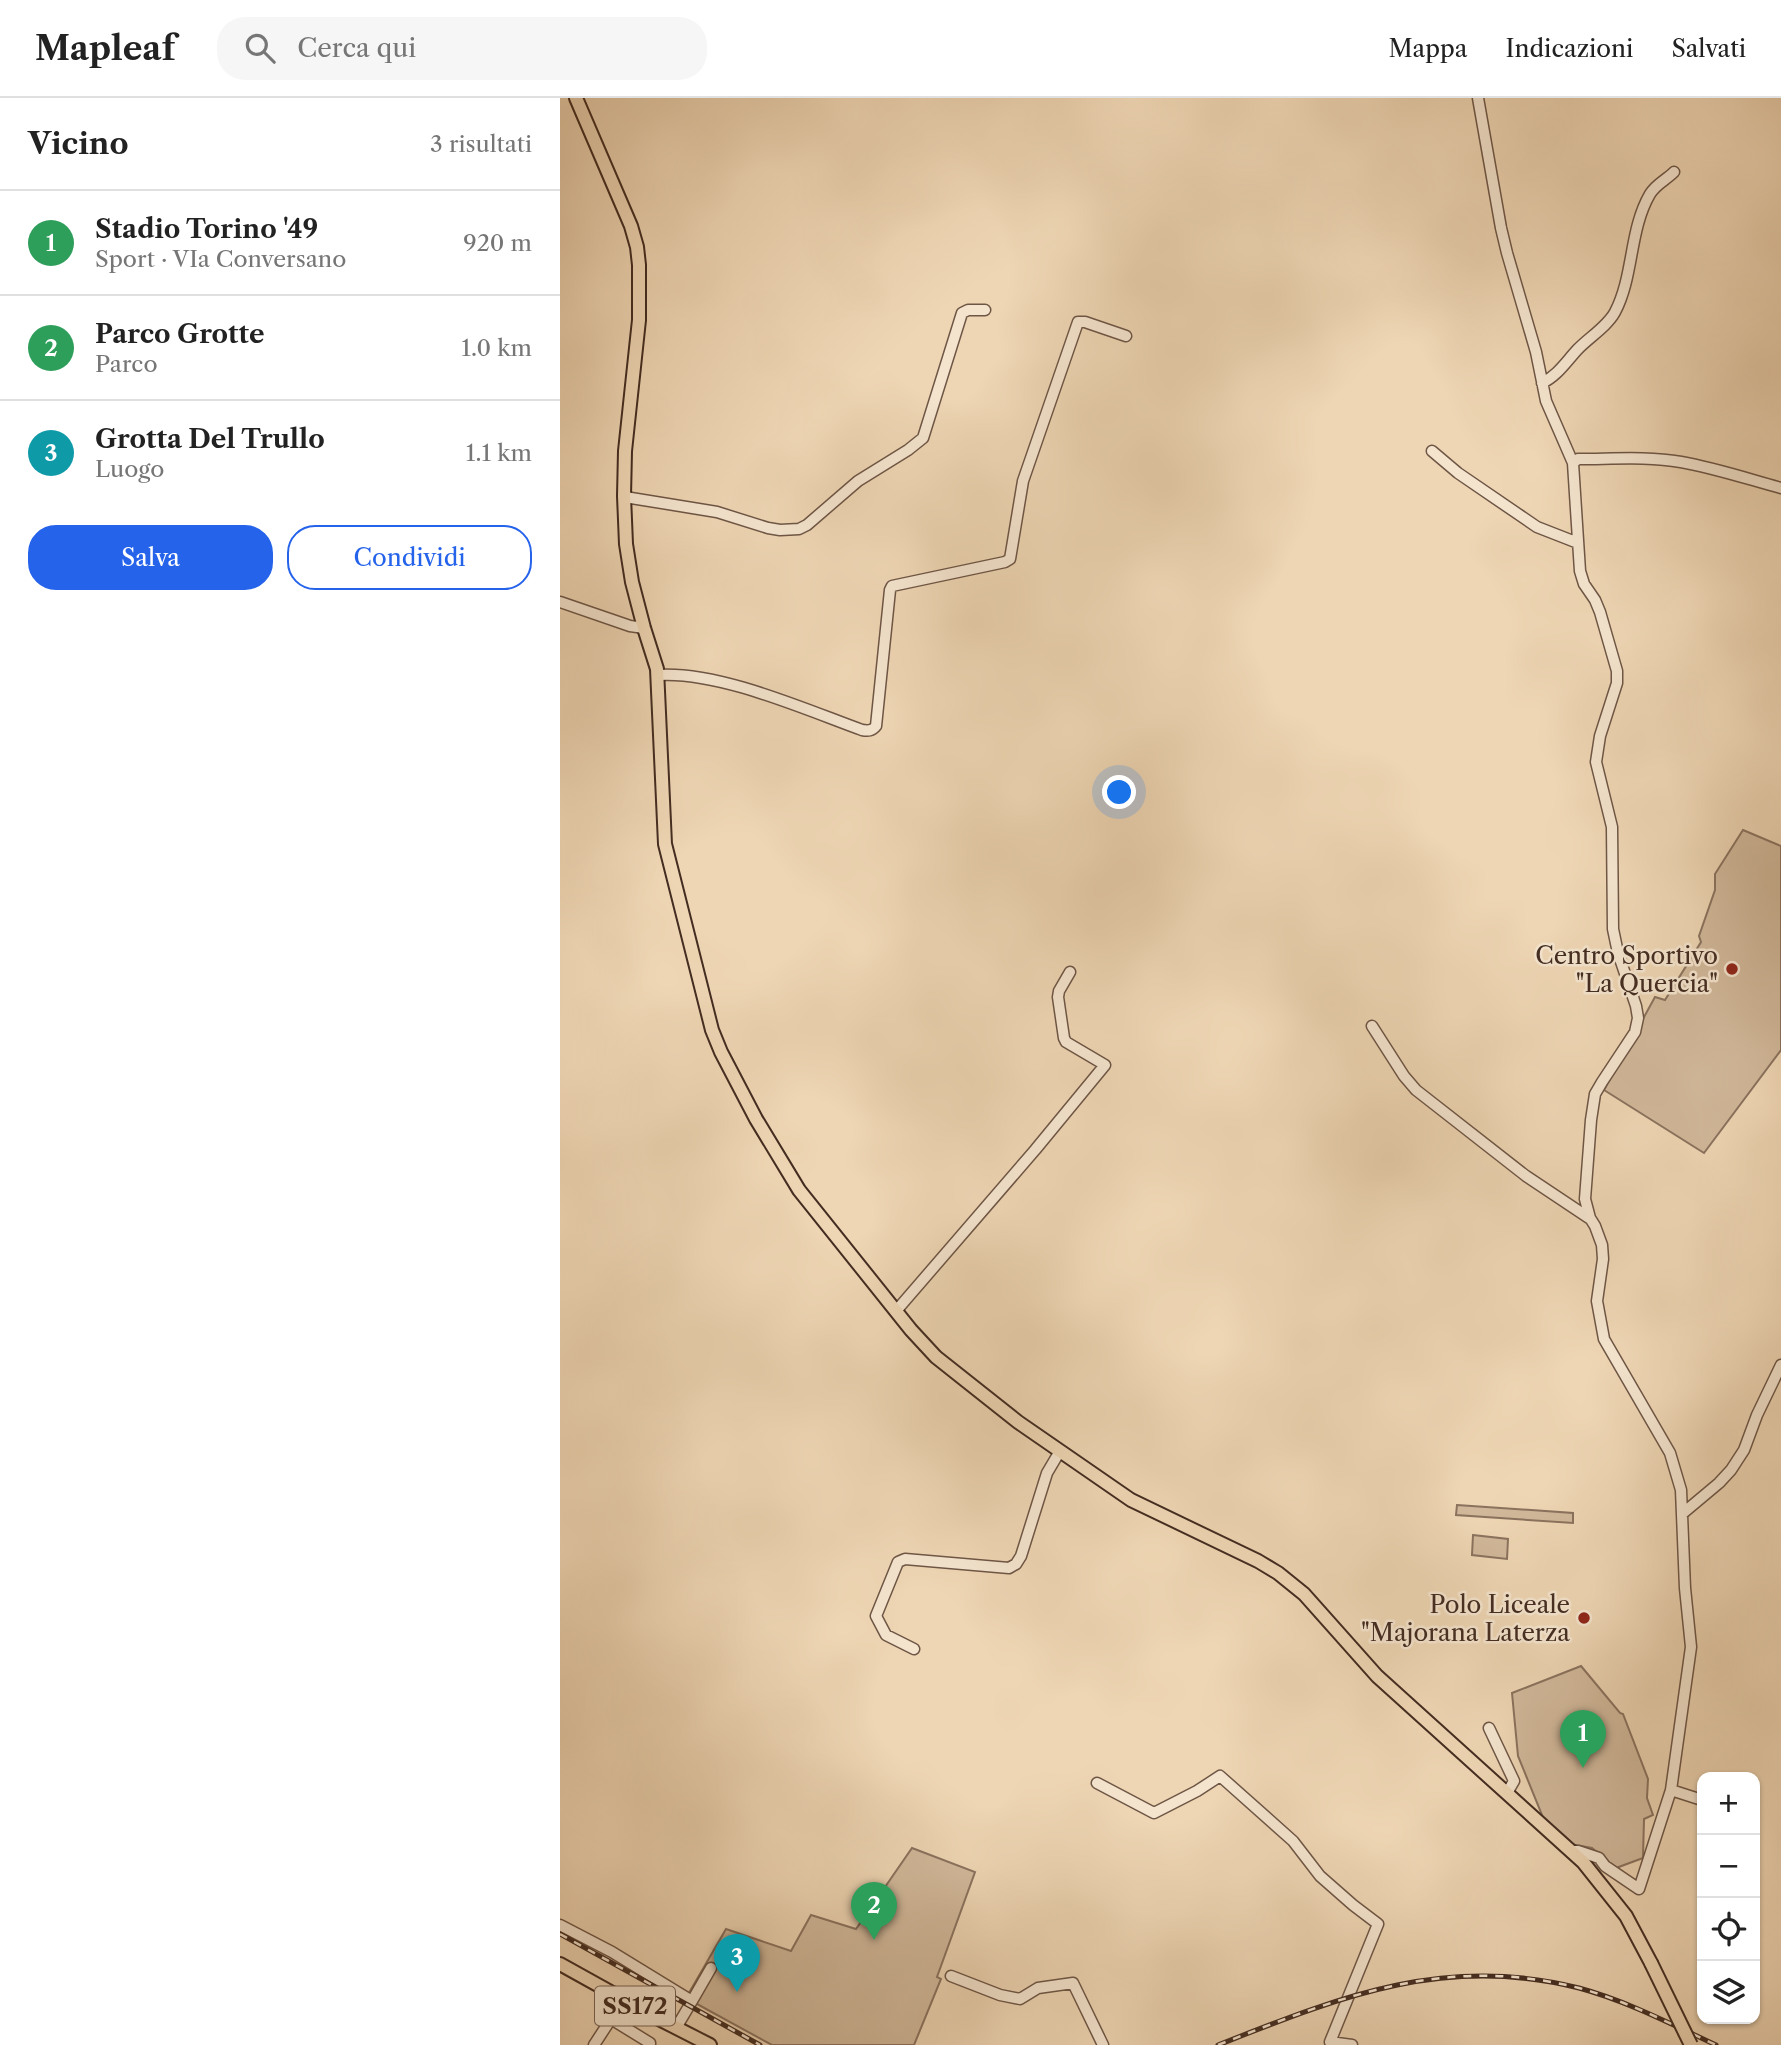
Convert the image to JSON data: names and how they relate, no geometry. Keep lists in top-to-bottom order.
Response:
{
  "streets": {
    "main road": ["SS172"]
  },
  "places": ["Centro Sportivo \"La Quercia\"", "Polo Liceale \"Majorana Laterza"],
  "page": {
    "header": "Mapleaf",
    "search": "Cerca qui",
    "nav": ["Mappa", "Indicazioni", "Salvati"],
    "heading": ["Vicino", "3 risultati"],
    "list": [
      {
        "mark": "1",
        "name": "Stadio Torino '49",
        "note": "Sport · VIa Conversano",
        "value": "920 m"
      },
      {
        "mark": "2",
        "name": "Parco Grotte",
        "note": "Parco",
        "value": "1.0 km"
      },
      {
        "mark": "3",
        "name": "Grotta Del Trullo",
        "note": "Luogo",
        "value": "1.1 km"
      }
    ],
    "buttons": ["Salva", "Condividi"],
    "pins": ["1", "2", "3"],
    "map_buttons": ["+", "−"]
  }
}
